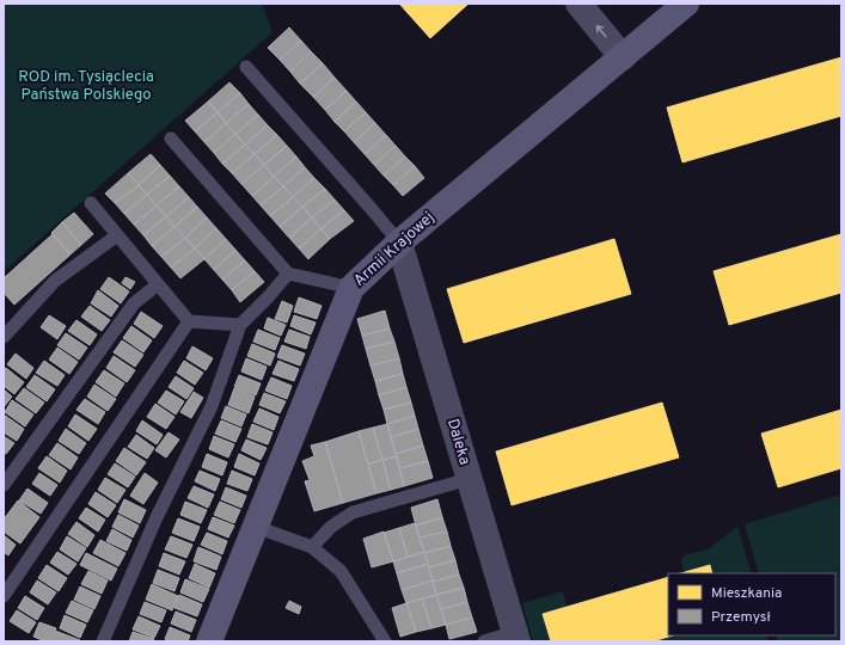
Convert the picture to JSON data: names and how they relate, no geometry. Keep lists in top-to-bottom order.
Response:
{
  "streets": {
    "street": ["Armii Krajowej", "Daleka"]
  },
  "crossings": [
    ["Armii Krajowej", "Daleka"]
  ],
  "parks": ["ROD im. Tysiąclecia Państwa Polskiego"],
  "legend": ["Mieszkania", "Przemysł"]
}
